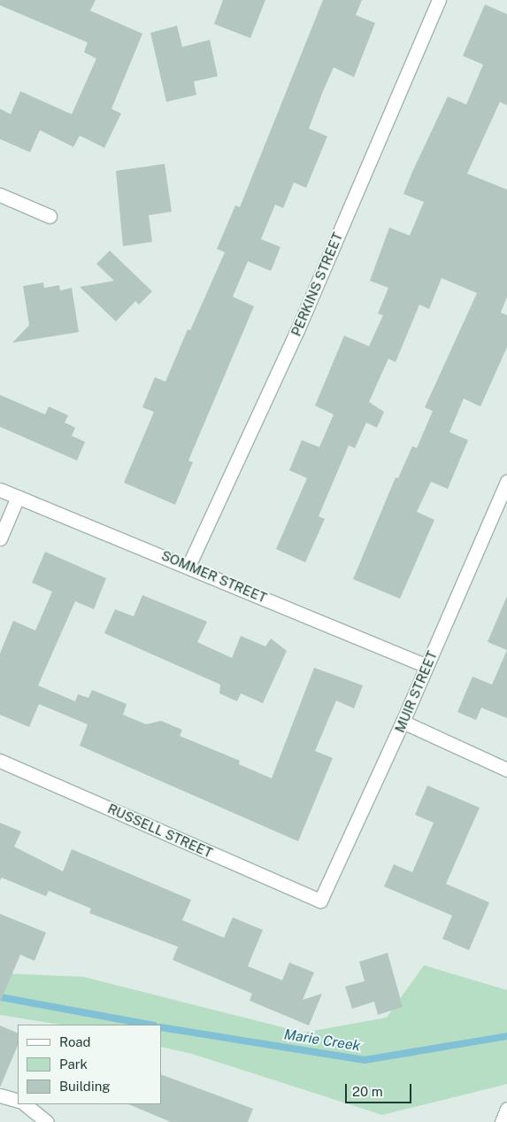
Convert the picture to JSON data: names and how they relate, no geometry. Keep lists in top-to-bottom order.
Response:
{
  "streets": {
    "street": [
      "PERKINS STREET",
      "SOMMER STREET",
      "MUIR STREET",
      "RUSSELL STREET"
    ]
  },
  "crossings": [
    ["PERKINS STREET", "SOMMER STREET"],
    ["SOMMER STREET", "MUIR STREET"],
    ["MUIR STREET", "RUSSELL STREET"]
  ],
  "water": ["Marie Creek"],
  "legend": ["Road", "Park", "Building"],
  "scale_bar": "20 m"
}
